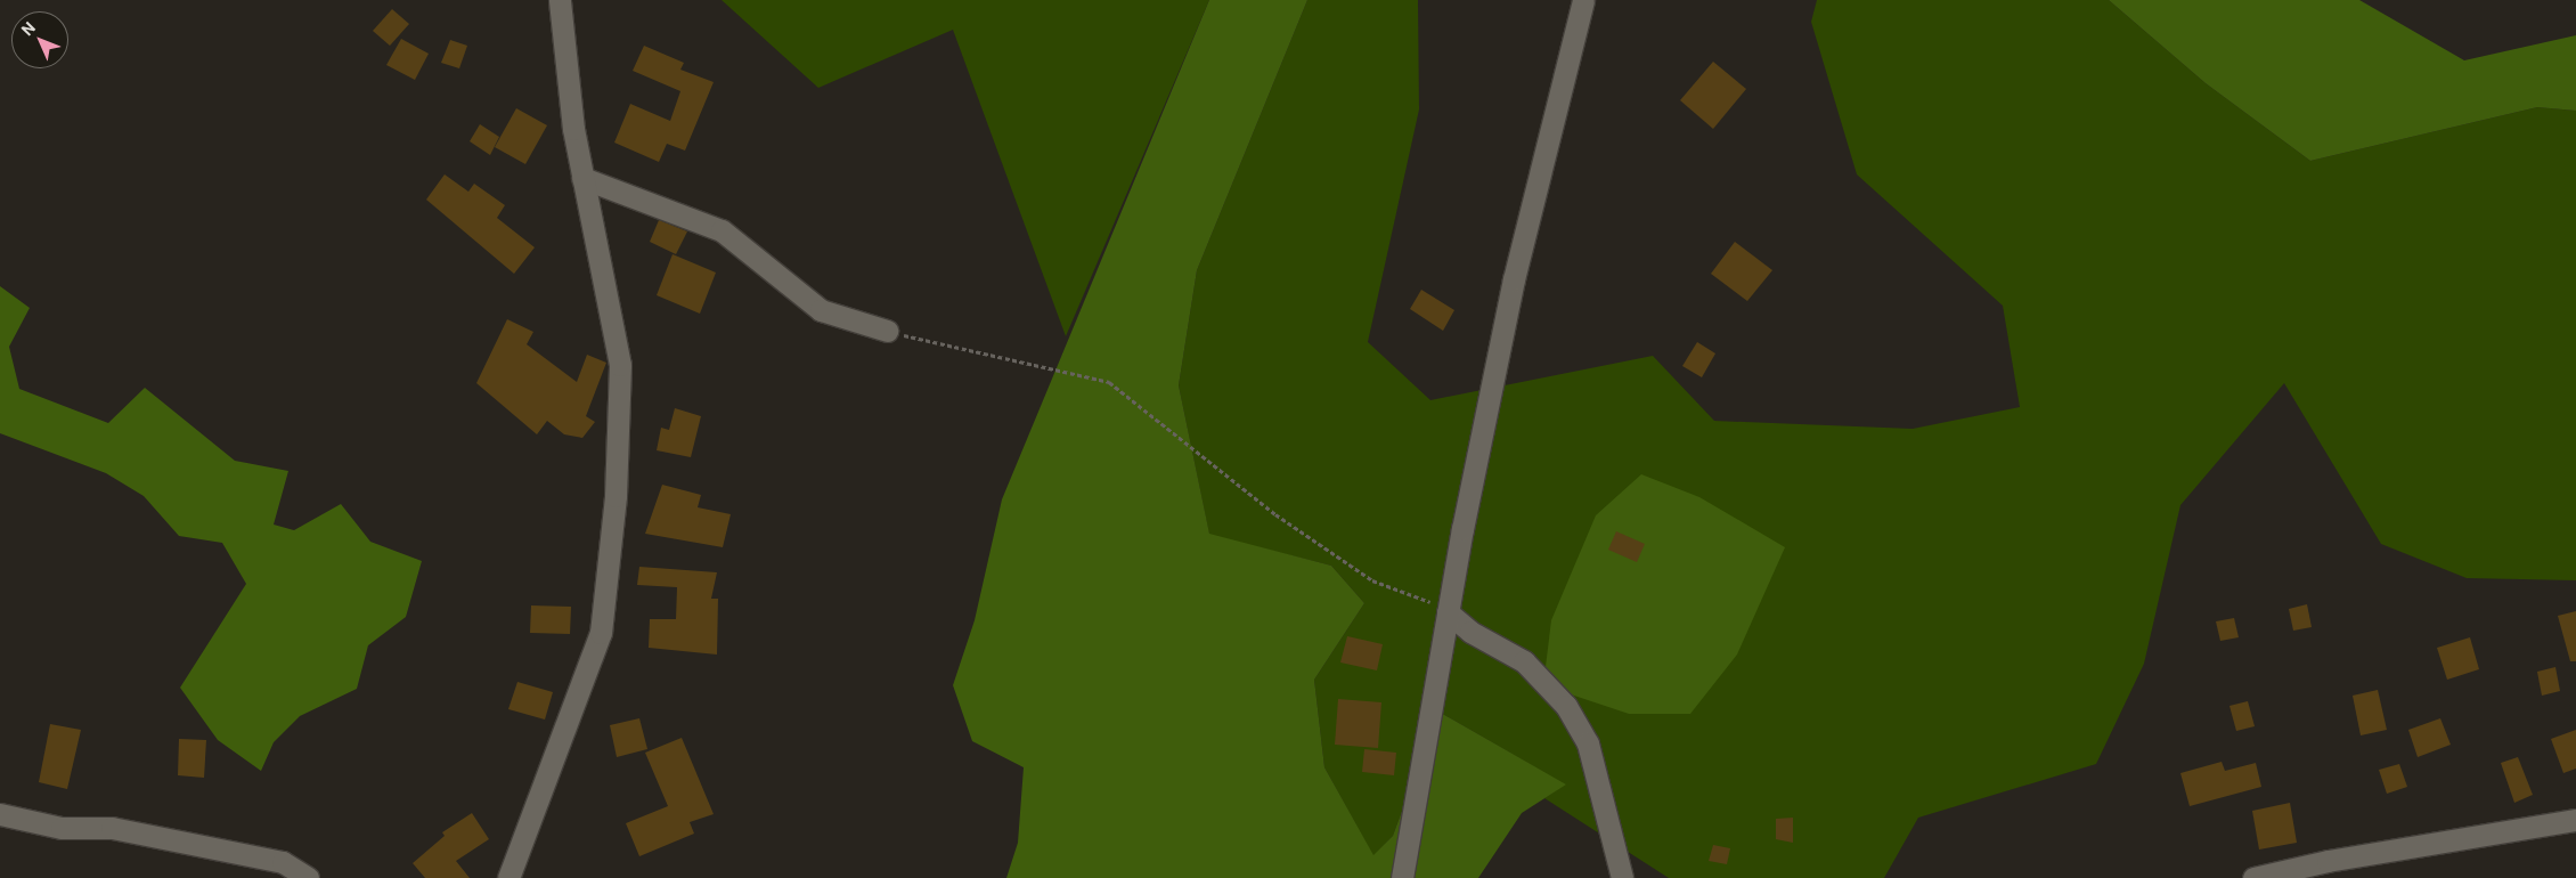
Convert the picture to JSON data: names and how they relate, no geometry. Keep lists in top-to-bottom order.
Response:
{
  "north": "top left"
}
